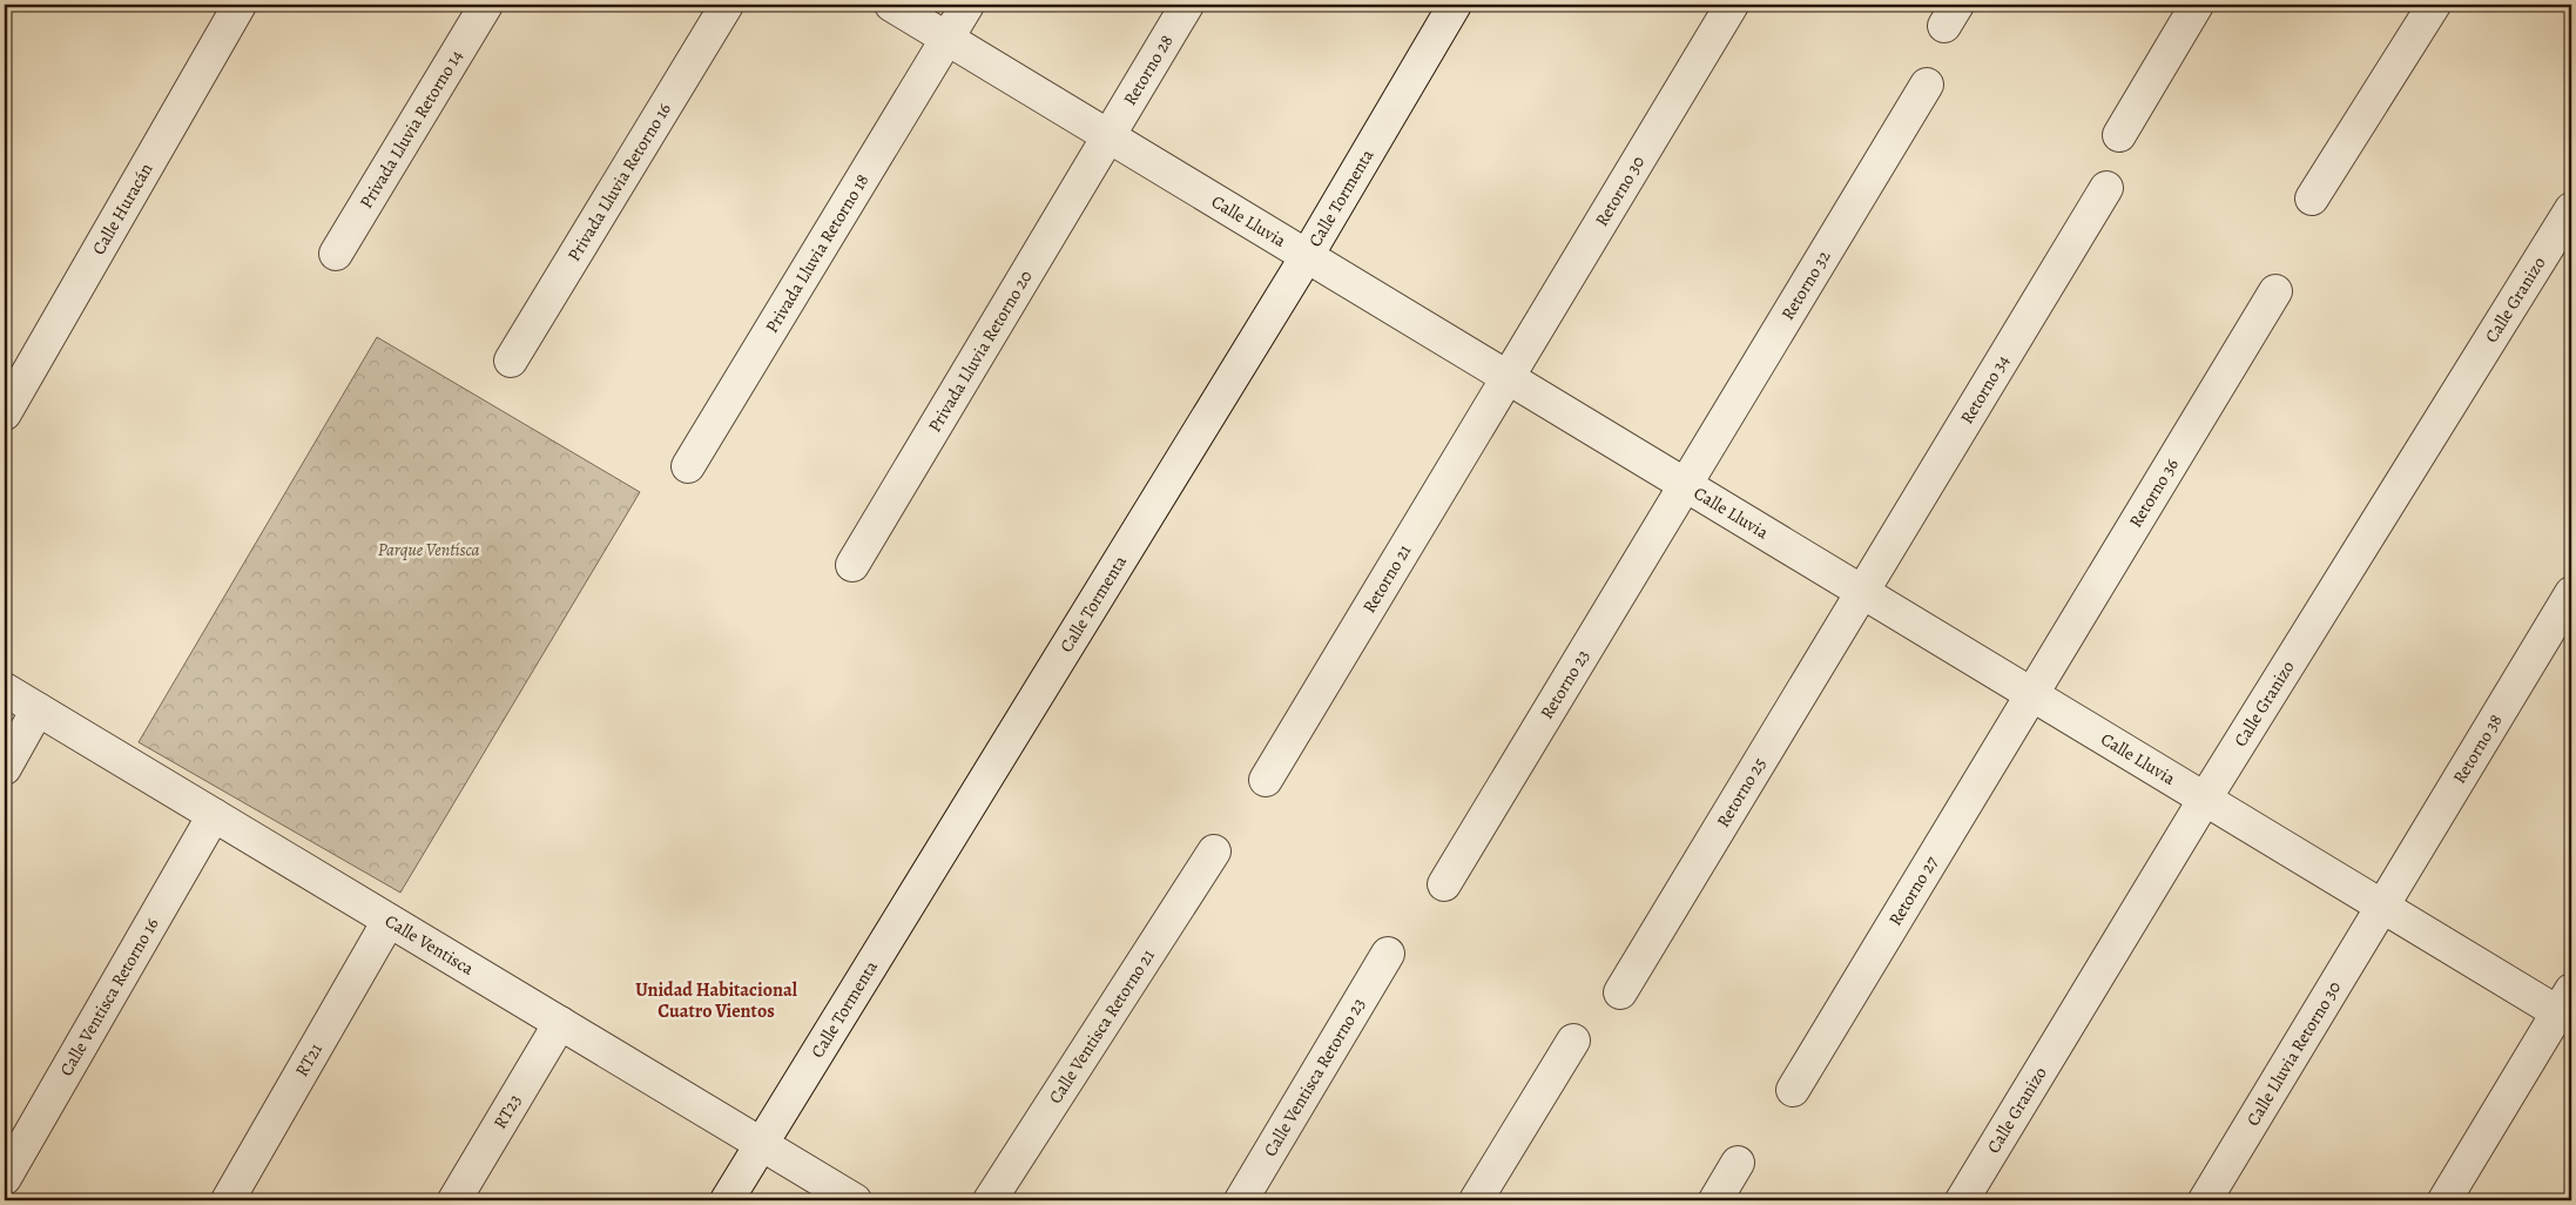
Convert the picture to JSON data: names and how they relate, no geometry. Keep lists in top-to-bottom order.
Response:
{
  "streets": {
    "street": [
      "Retorno 28",
      "Privada Lluvia Retorno 14",
      "Privada Lluvia Retorno 16",
      "Retorno 30",
      "Calle Tormenta",
      "Calle Huracán",
      "Calle Lluvia",
      "Privada Lluvia Retorno 18",
      "Retorno 32",
      "Calle Granizo",
      "Privada Lluvia Retorno 20",
      "Retorno 34",
      "Retorno 36",
      "Retorno 21",
      "Retorno 23",
      "Retorno 38",
      "Retorno 25",
      "Retorno 27",
      "Calle Ventisca",
      "Calle Ventisca Retorno 16",
      "Calle Ventisca Retorno 21",
      "Calle Lluvia Retorno 30",
      "RT21",
      "Calle Ventisca Retorno 23",
      "RT23"
    ]
  },
  "crossings": [
    ["Retorno 28", "Calle Lluvia"],
    ["Retorno 28", "Privada Lluvia Retorno 20"],
    ["Retorno 30", "Calle Lluvia"],
    ["Retorno 30", "Retorno 21"],
    ["Calle Tormenta", "Calle Lluvia"],
    ["Calle Tormenta", "Calle Ventisca"],
    ["Calle Lluvia", "Privada Lluvia Retorno 18"],
    ["Calle Lluvia", "Retorno 32"],
    ["Calle Lluvia", "Calle Granizo"],
    ["Calle Lluvia", "Privada Lluvia Retorno 20"],
    ["Calle Lluvia", "Retorno 34"],
    ["Calle Lluvia", "Retorno 36"],
    ["Calle Lluvia", "Retorno 21"],
    ["Calle Lluvia", "Retorno 23"],
    ["Calle Lluvia", "Retorno 38"],
    ["Calle Lluvia", "Retorno 25"],
    ["Calle Lluvia", "Retorno 27"],
    ["Calle Lluvia", "Calle Lluvia Retorno 30"],
    ["Retorno 32", "Retorno 23"],
    ["Retorno 34", "Retorno 25"],
    ["Retorno 36", "Retorno 27"],
    ["Retorno 38", "Calle Lluvia Retorno 30"],
    ["Calle Ventisca", "Calle Ventisca Retorno 16"],
    ["Calle Ventisca", "RT21"],
    ["Calle Ventisca", "RT23"]
  ],
  "districts": ["Unidad Habitacional Cuatro Vientos"],
  "parks": ["Parque Ventísca"]
}
